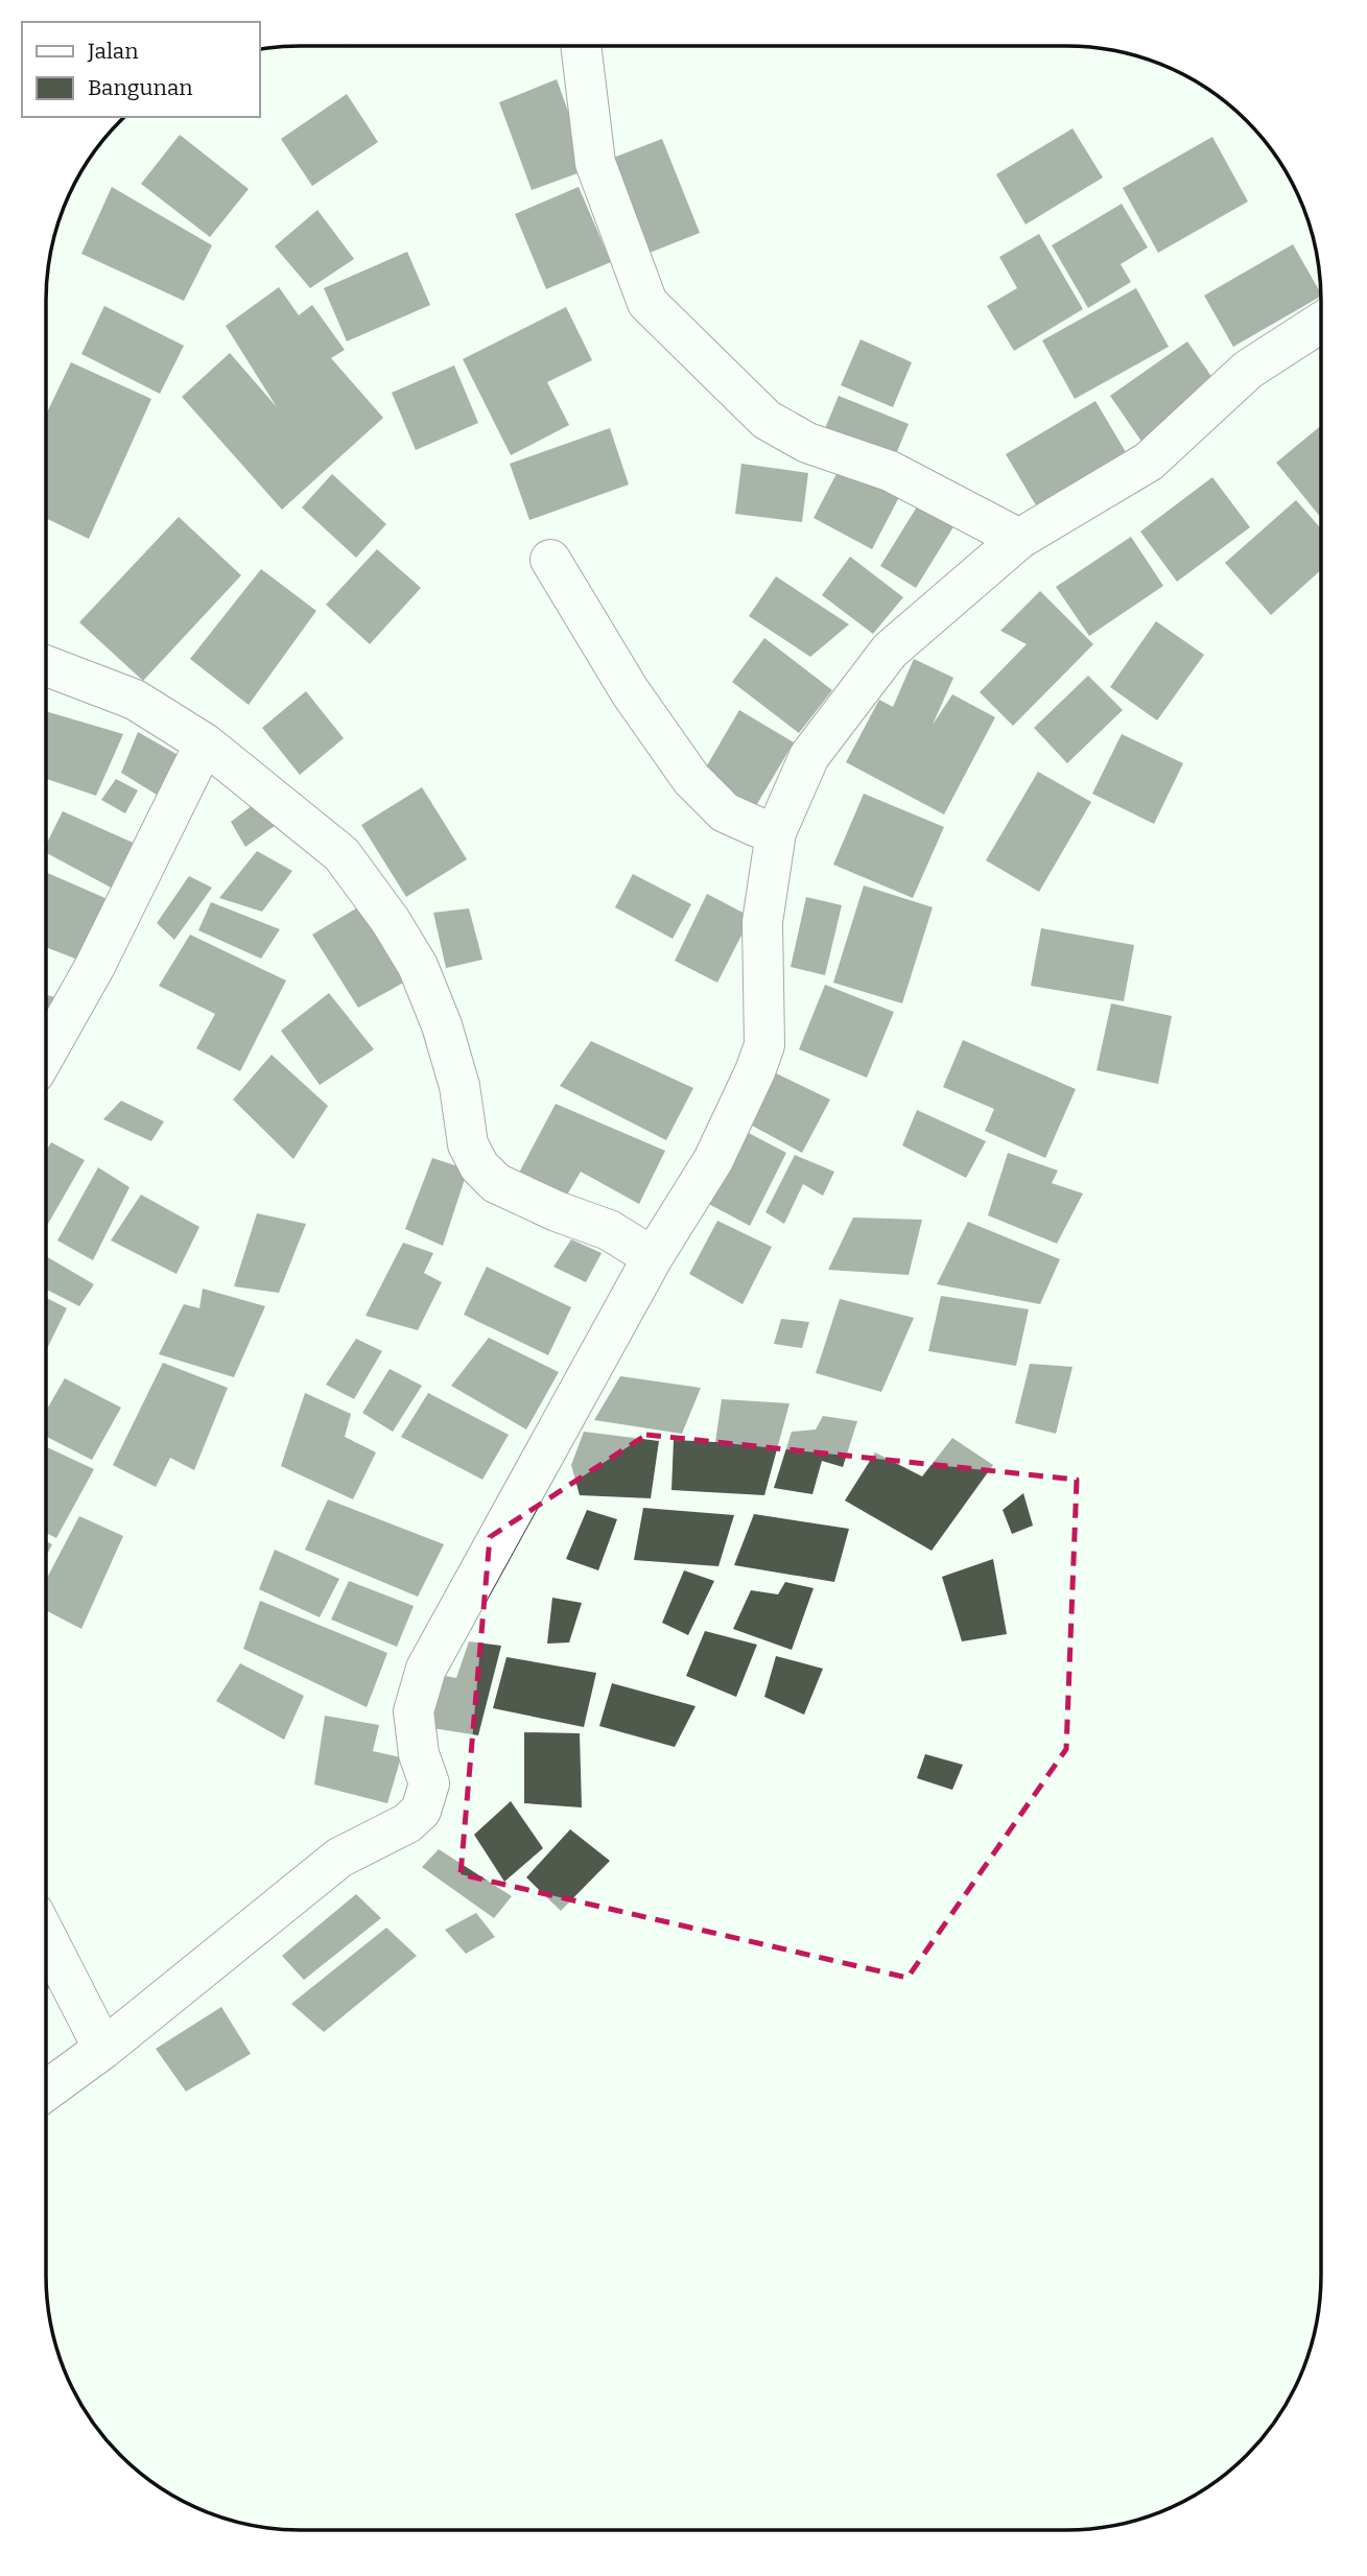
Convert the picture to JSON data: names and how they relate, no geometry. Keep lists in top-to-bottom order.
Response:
{
  "legend": ["Jalan", "Bangunan"]
}
